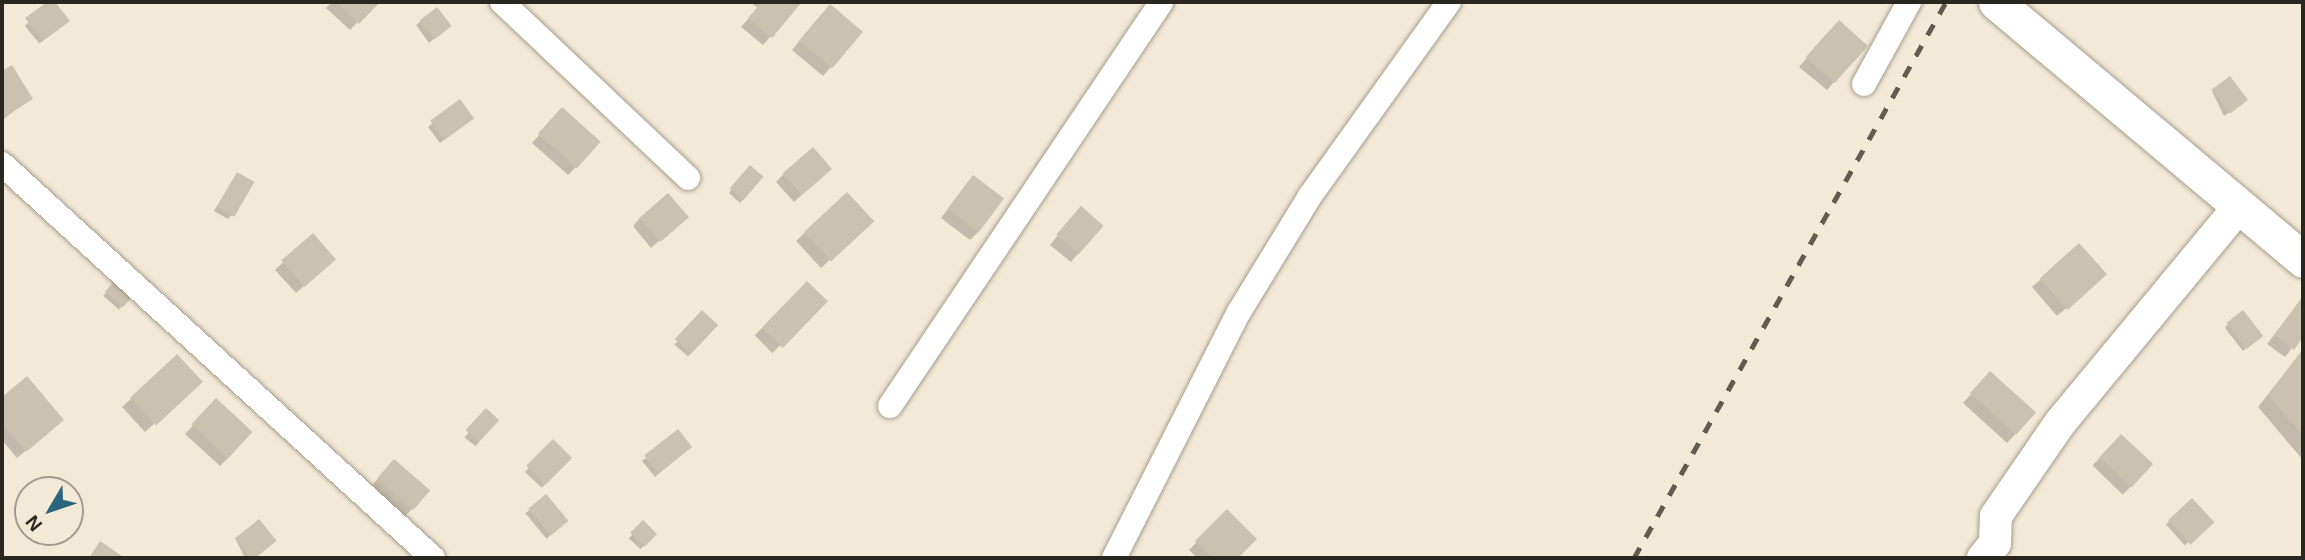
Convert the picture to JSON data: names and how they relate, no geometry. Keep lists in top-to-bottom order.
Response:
{
  "north": "bottom left"
}
